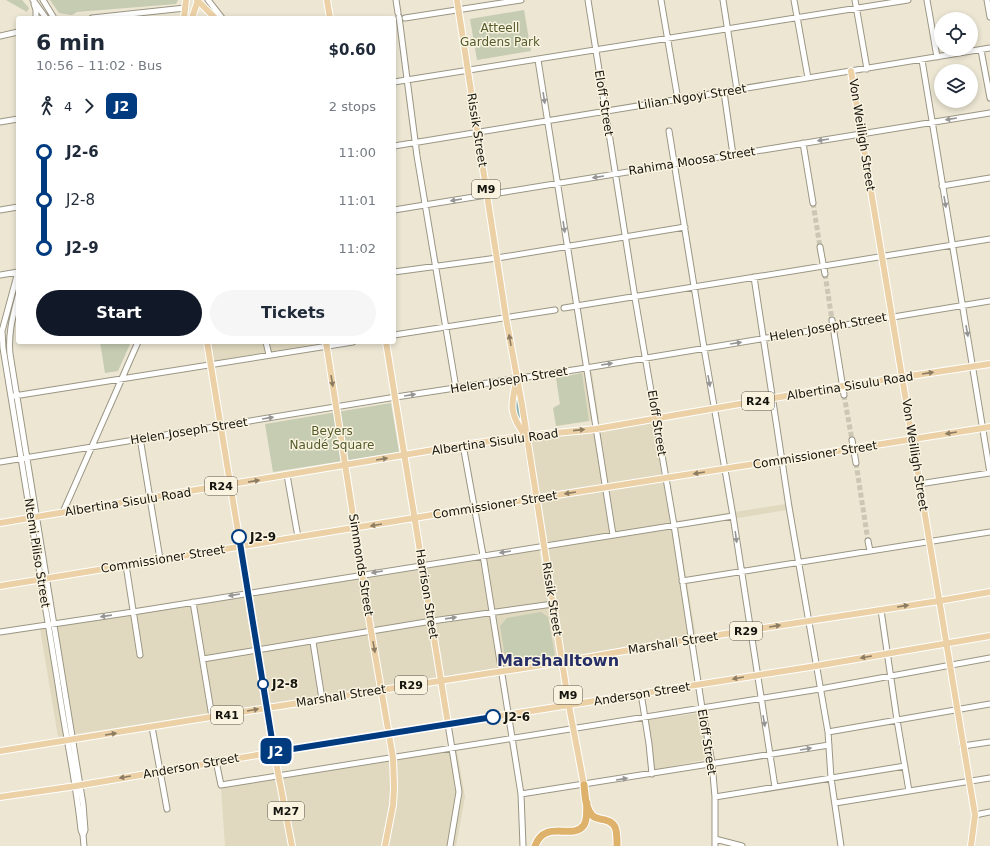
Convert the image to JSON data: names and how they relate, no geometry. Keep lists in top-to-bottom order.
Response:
{
  "streets": {
    "main road": [
      "Rissik Street",
      "Von Weilligh Street",
      "M9",
      "Albertina Sisulu Road",
      "R24",
      "Commissioner Street",
      "Simmonds Street",
      "Harrison Street",
      "R29",
      "Marshall Street",
      "Anderson Street",
      "R41",
      "M27"
    ],
    "street": [
      "Lilian Ngoyi Street",
      "Eloff Street",
      "Rahima Moosa Street",
      "Helen Joseph Street",
      "Ntemi Piliso Street"
    ]
  },
  "crossings": [
    ["Lilian Ngoyi Street", "Eloff Street"],
    ["Lilian Ngoyi Street", "Rissik Street"],
    ["Lilian Ngoyi Street", "Von Weilligh Street"],
    ["Eloff Street", "Rahima Moosa Street"],
    ["Eloff Street", "Helen Joseph Street"],
    ["Eloff Street", "Albertina Sisulu Road"],
    ["Eloff Street", "Commissioner Street"],
    ["Eloff Street", "Marshall Street"],
    ["Eloff Street", "Anderson Street"],
    ["Rissik Street", "Rahima Moosa Street"],
    ["Rissik Street", "Helen Joseph Street"],
    ["Rissik Street", "Albertina Sisulu Road"],
    ["Rissik Street", "Commissioner Street"],
    ["Rissik Street", "Marshall Street"],
    ["Rissik Street", "Anderson Street"],
    ["Von Weilligh Street", "Rahima Moosa Street"],
    ["Von Weilligh Street", "Helen Joseph Street"],
    ["Von Weilligh Street", "Albertina Sisulu Road"],
    ["Von Weilligh Street", "Commissioner Street"],
    ["Von Weilligh Street", "Marshall Street"],
    ["Von Weilligh Street", "Anderson Street"],
    ["Helen Joseph Street", "Ntemi Piliso Street"],
    ["Helen Joseph Street", "Simmonds Street"],
    ["Helen Joseph Street", "Harrison Street"],
    ["Helen Joseph Street", "M27"],
    ["Albertina Sisulu Road", "Ntemi Piliso Street"],
    ["Albertina Sisulu Road", "Simmonds Street"],
    ["Albertina Sisulu Road", "Harrison Street"],
    ["Albertina Sisulu Road", "M27"],
    ["Commissioner Street", "Ntemi Piliso Street"],
    ["Commissioner Street", "Simmonds Street"],
    ["Commissioner Street", "Harrison Street"],
    ["Commissioner Street", "M27"],
    ["Ntemi Piliso Street", "Marshall Street"],
    ["Ntemi Piliso Street", "Anderson Street"],
    ["Simmonds Street", "Marshall Street"],
    ["Simmonds Street", "Anderson Street"],
    ["Harrison Street", "Marshall Street"],
    ["Harrison Street", "Anderson Street"],
    ["Marshall Street", "M27"],
    ["Anderson Street", "M27"]
  ],
  "one_way": ["Rahima Moosa Street"],
  "districts": ["Marshalltown"],
  "parks": ["Atteell Gardens Park", "Beyers Naudé Square"],
  "places": ["J2-9", "J2-8", "J2-6"],
  "lines": ["bus line J2"],
  "page": {
    "on_map": "J2",
    "heading": ["6 min", "10:56 – 11:02 · Bus", "$0.60"],
    "legs": ["4", "J2", "2 stops"],
    "list": [
      {
        "name": "J2-6",
        "value": "11:00"
      },
      {
        "name": "J2-8",
        "value": "11:01"
      },
      {
        "name": "J2-9",
        "value": "11:02"
      }
    ],
    "buttons": ["Start", "Tickets"]
  }
}
